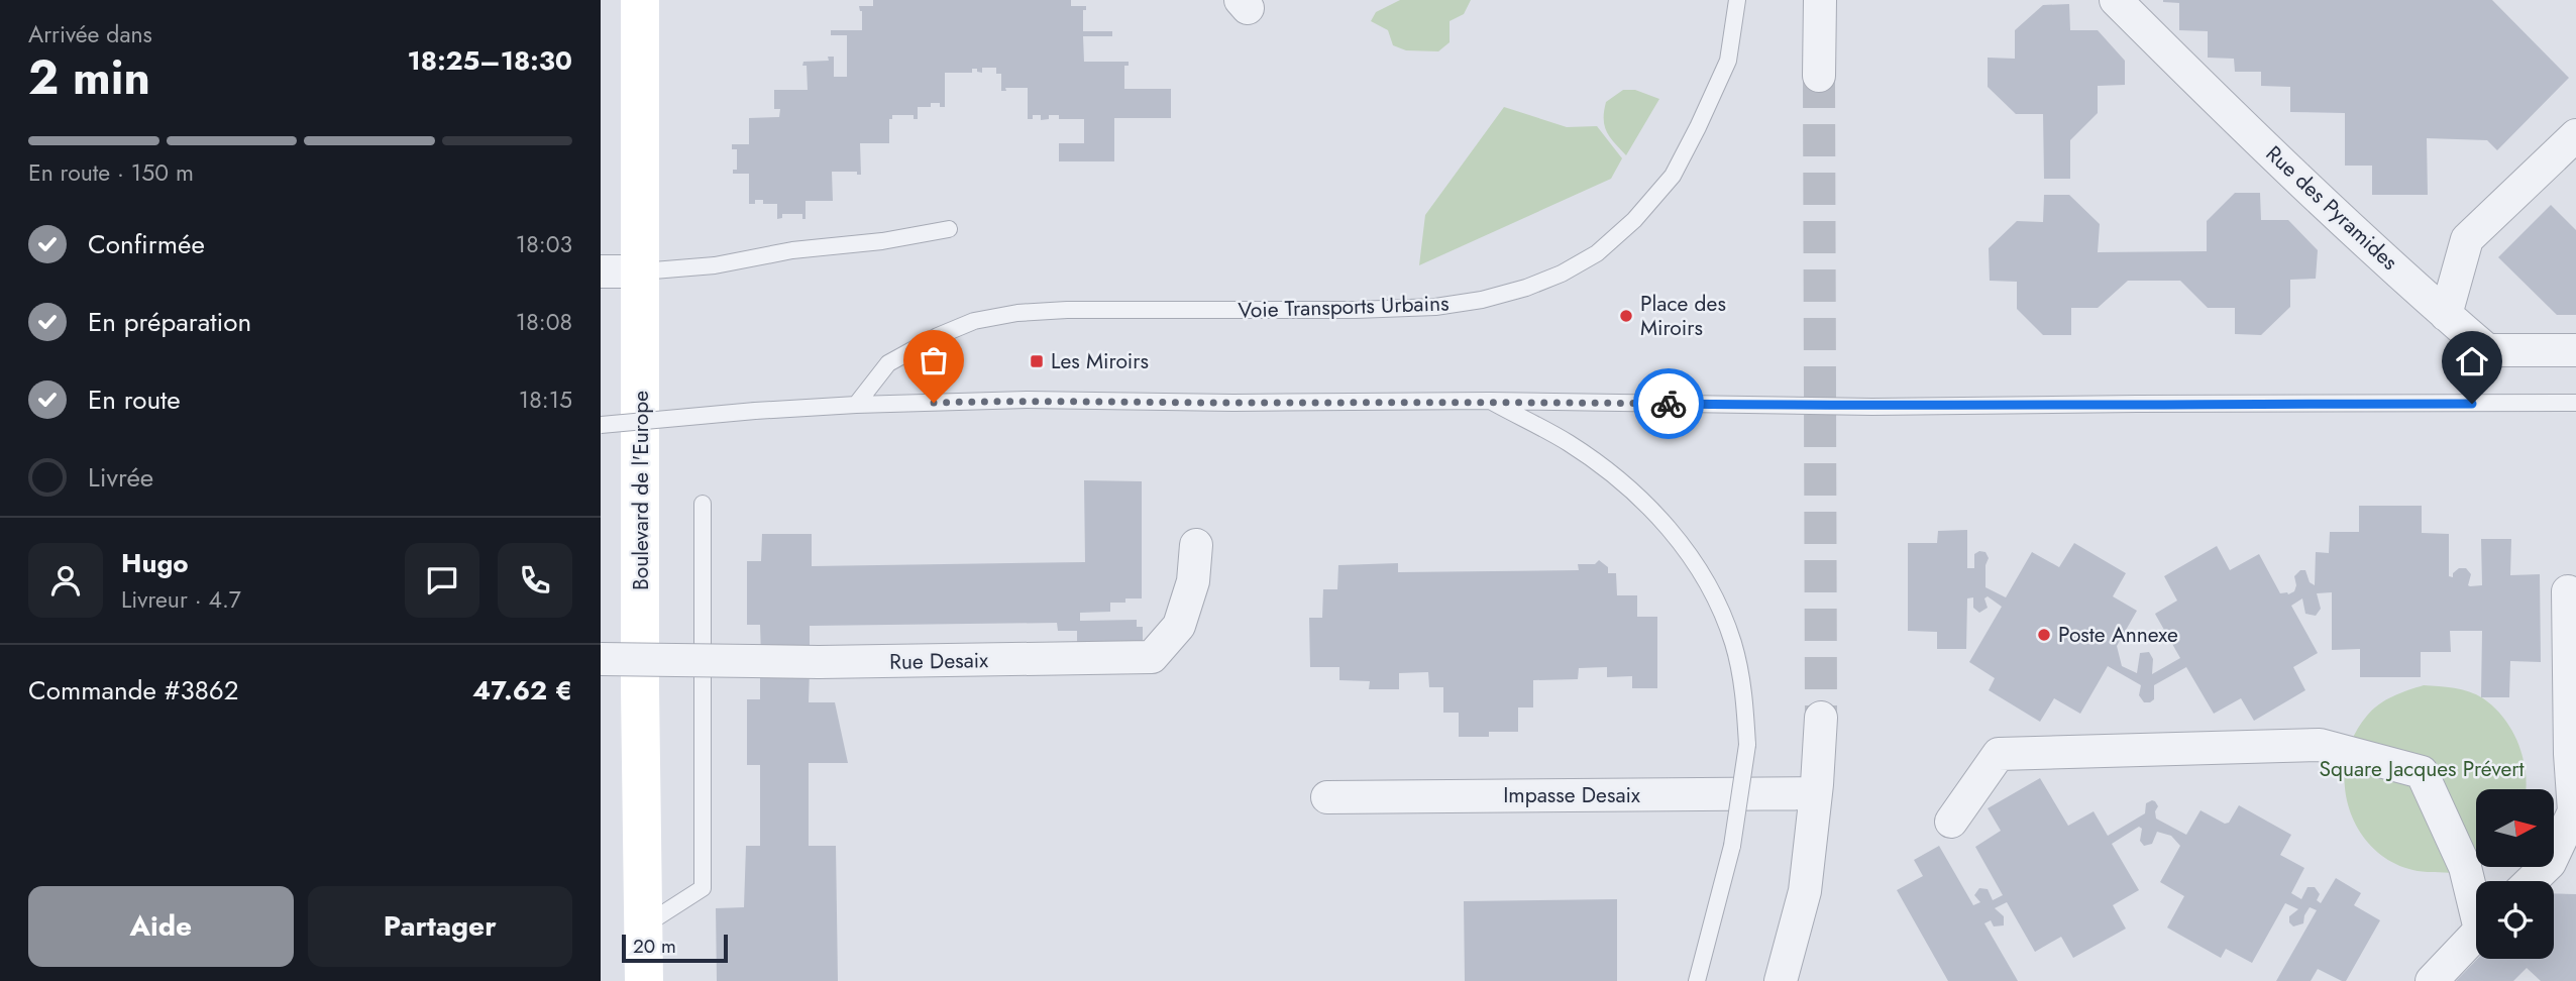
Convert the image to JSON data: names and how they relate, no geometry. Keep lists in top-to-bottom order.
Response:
{
  "streets": {
    "main road": ["Boulevard de l'Europe"],
    "street": ["Rue des Pyramides", "Rue Desaix", "Impasse Desaix"],
    "lane": ["Voie Transports Urbains"]
  },
  "parks": ["Square Jacques Prévert"],
  "places": {
    "other": ["Place des Miroirs", "Poste Annexe"],
    "transit": ["Les Miroirs"]
  },
  "scale_bar": "20 m",
  "north": "right",
  "page": {
    "heading": ["2 min", "Arrivée dans", "18:25–18:30"],
    "panel": [
      "Hugo",
      "Livreur · 4.7",
      "Commande #3862",
      "47.62 €"
    ],
    "bar": "En route · 150 m",
    "list": [
      ["Confirmée", "18:03"],
      ["En préparation", "18:08"],
      ["En route", "18:15"],
      "Livrée"
    ],
    "buttons": ["Aide", "Partager"],
    "scale": "20 m"
  }
}
